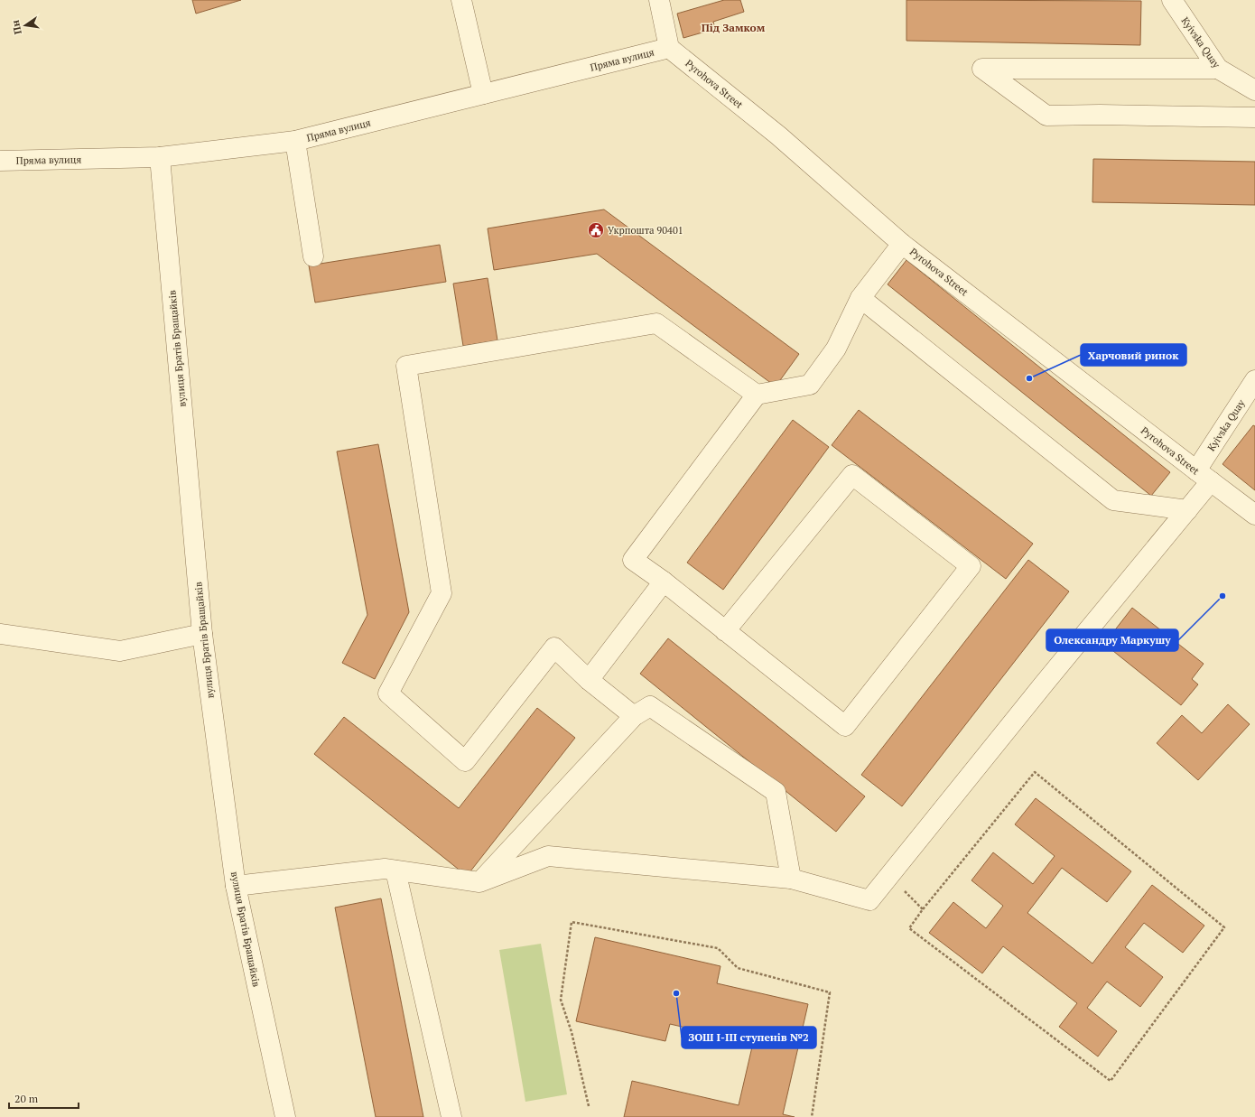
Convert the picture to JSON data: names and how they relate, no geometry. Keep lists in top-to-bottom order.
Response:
{
  "streets": {
    "street": [
      "Kyivska Quay",
      "Пряма вулиця",
      "Pyrohova Street",
      "вулиця Братів Бращайків"
    ]
  },
  "crossings": [
    ["Kyivska Quay", "Pyrohova Street"],
    ["Пряма вулиця", "Pyrohova Street"],
    ["Пряма вулиця", "вулиця Братів Бращайків"]
  ],
  "districts": ["Під Замком"],
  "places": {
    "public building": ["Укрпошта 90401"],
    "other": ["Харчовий ринок", "Олександру Маркушу", "ЗОШ І-ІІІ ступенів №2"]
  },
  "scale_bar": "20 m",
  "north": "left"
}
